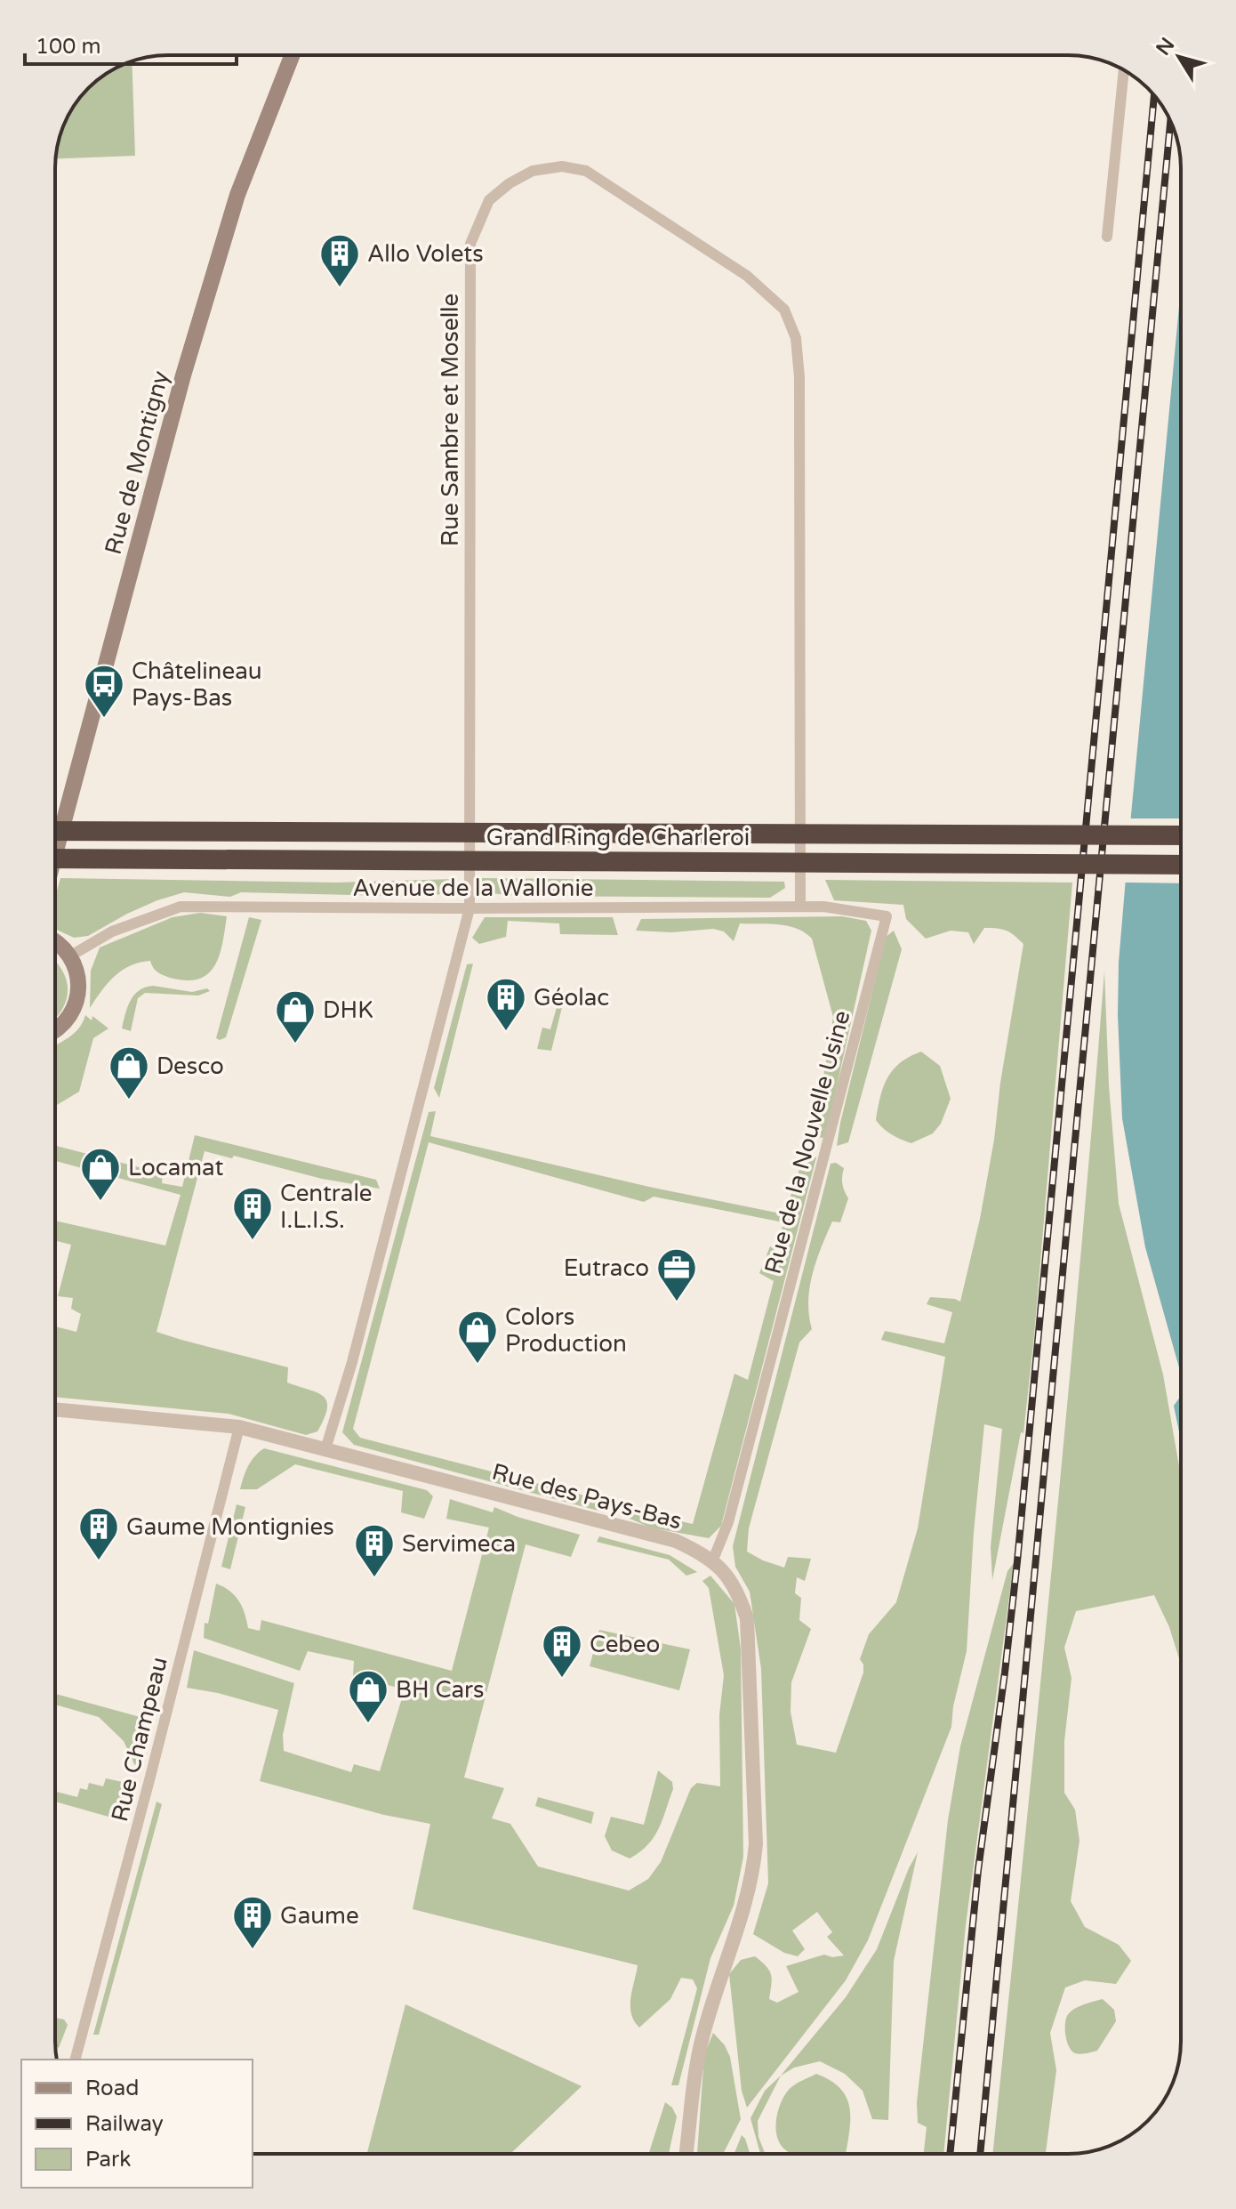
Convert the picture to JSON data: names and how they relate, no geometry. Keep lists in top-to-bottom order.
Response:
{
  "streets": {
    "highway": ["Grand Ring de Charleroi"],
    "main road": ["Rue de Montigny"],
    "street": [
      "Rue Sambre et Moselle",
      "Avenue de la Wallonie",
      "Rue de la Nouvelle Usine",
      "Rue des Pays-Bas",
      "Rue Champeau"
    ]
  },
  "crossings": [
    ["Rue Sambre et Moselle", "Avenue de la Wallonie"],
    ["Rue Sambre et Moselle", "Rue des Pays-Bas"],
    ["Avenue de la Wallonie", "Rue de la Nouvelle Usine"],
    ["Rue de la Nouvelle Usine", "Rue des Pays-Bas"],
    ["Rue des Pays-Bas", "Rue Champeau"]
  ],
  "places": {
    "building": [
      "Allo Volets",
      "Géolac",
      "Centrale I.L.I.S.",
      "Gaume Montignies",
      "Servimeca",
      "Cebeo",
      "Gaume"
    ],
    "bus stop": ["Châtelineau Pays-Bas"],
    "shop": [
      "DHK",
      "Desco",
      "Locamat",
      "Colors Production",
      "BH Cars"
    ],
    "office": ["Eutraco"]
  },
  "legend": ["Road", "Railway", "Park"],
  "scale_bar": "100 m",
  "north": "top left"
}
